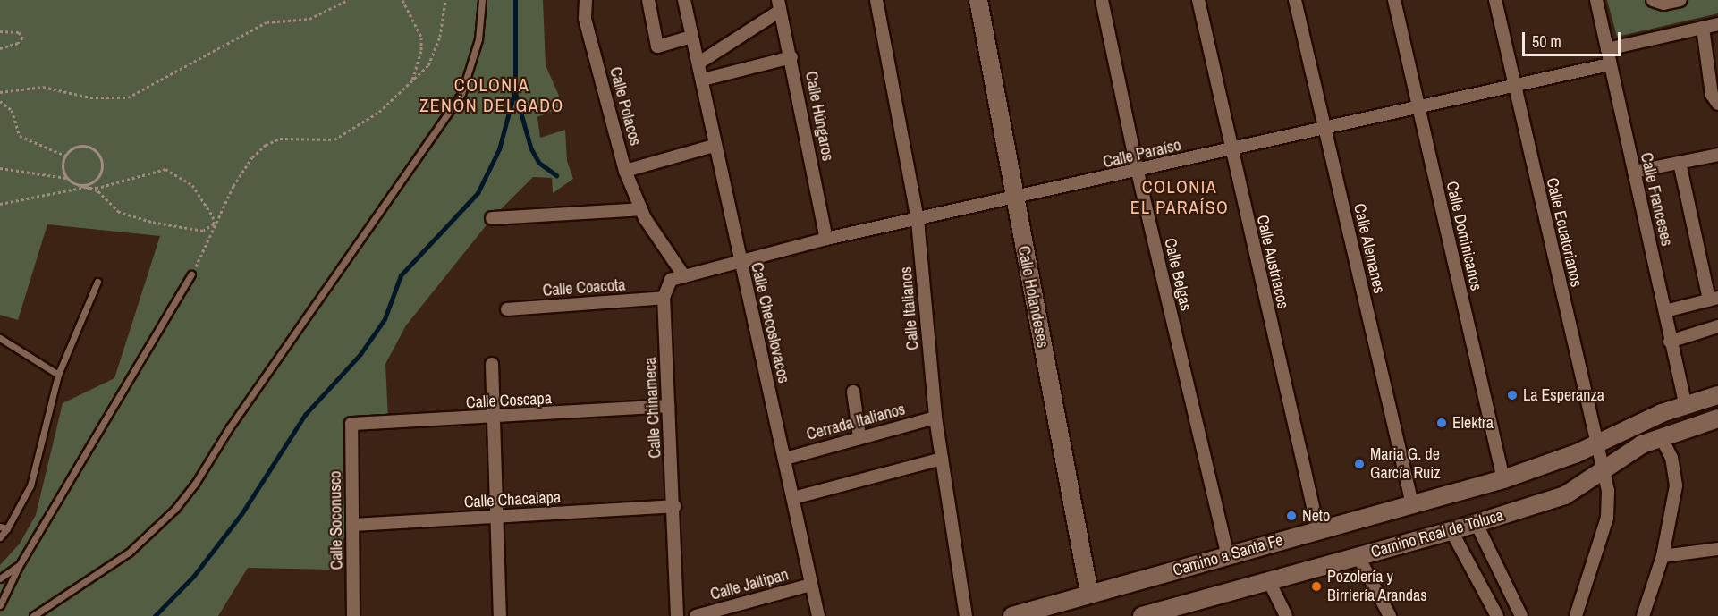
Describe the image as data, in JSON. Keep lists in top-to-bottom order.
{
  "streets": {
    "main road": ["Calle Holandeses", "Camino Real de Toluca", "Camino a Santa Fe"],
    "street": [
      "Calle Polacos",
      "Calle Húngaros",
      "Calle Paraíso",
      "Calle Franceses",
      "Calle Ecuatorianos",
      "Calle Dominicanos",
      "Calle Alemanes",
      "Calle Austriacos",
      "Calle Belgas",
      "Calle Coacota",
      "Calle Italianos",
      "Calle Checoslovacos",
      "Calle Coscapa",
      "Calle Chinameca",
      "Cerrada Italianos",
      "Calle Chacalapa",
      "Calle Soconusco",
      "Calle Jaltipan"
    ]
  },
  "crossings": [
    ["Calle Húngaros", "Calle Paraíso"],
    ["Calle Paraíso", "Calle Franceses"],
    ["Calle Paraíso", "Calle Ecuatorianos"],
    ["Calle Paraíso", "Calle Dominicanos"],
    ["Calle Paraíso", "Calle Alemanes"],
    ["Calle Paraíso", "Calle Austriacos"],
    ["Calle Paraíso", "Calle Belgas"],
    ["Calle Paraíso", "Calle Holandeses"],
    ["Calle Paraíso", "Calle Italianos"],
    ["Calle Paraíso", "Calle Checoslovacos"],
    ["Calle Ecuatorianos", "Camino Real de Toluca"],
    ["Calle Ecuatorianos", "Camino a Santa Fe"],
    ["Calle Dominicanos", "Camino a Santa Fe"],
    ["Calle Alemanes", "Camino a Santa Fe"],
    ["Calle Austriacos", "Camino a Santa Fe"],
    ["Calle Belgas", "Camino a Santa Fe"],
    ["Calle Coacota", "Calle Chinameca"],
    ["Calle Holandeses", "Camino a Santa Fe"],
    ["Calle Italianos", "Cerrada Italianos"],
    ["Calle Checoslovacos", "Cerrada Italianos"],
    ["Calle Checoslovacos", "Calle Jaltipan"],
    ["Calle Coscapa", "Calle Chinameca"],
    ["Calle Coscapa", "Calle Soconusco"],
    ["Calle Chinameca", "Calle Chacalapa"],
    ["Calle Chacalapa", "Calle Soconusco"]
  ],
  "districts": ["COLONIA ZENÓN DELGADO", "COLONIA EL PARAÍSO"],
  "places": [
    "La Esperanza",
    "Elektra",
    "Maria G. de García Ruiz",
    "Neto",
    "Pozolería y Birriería Arandas"
  ],
  "scale_bar": "50 m"
}
